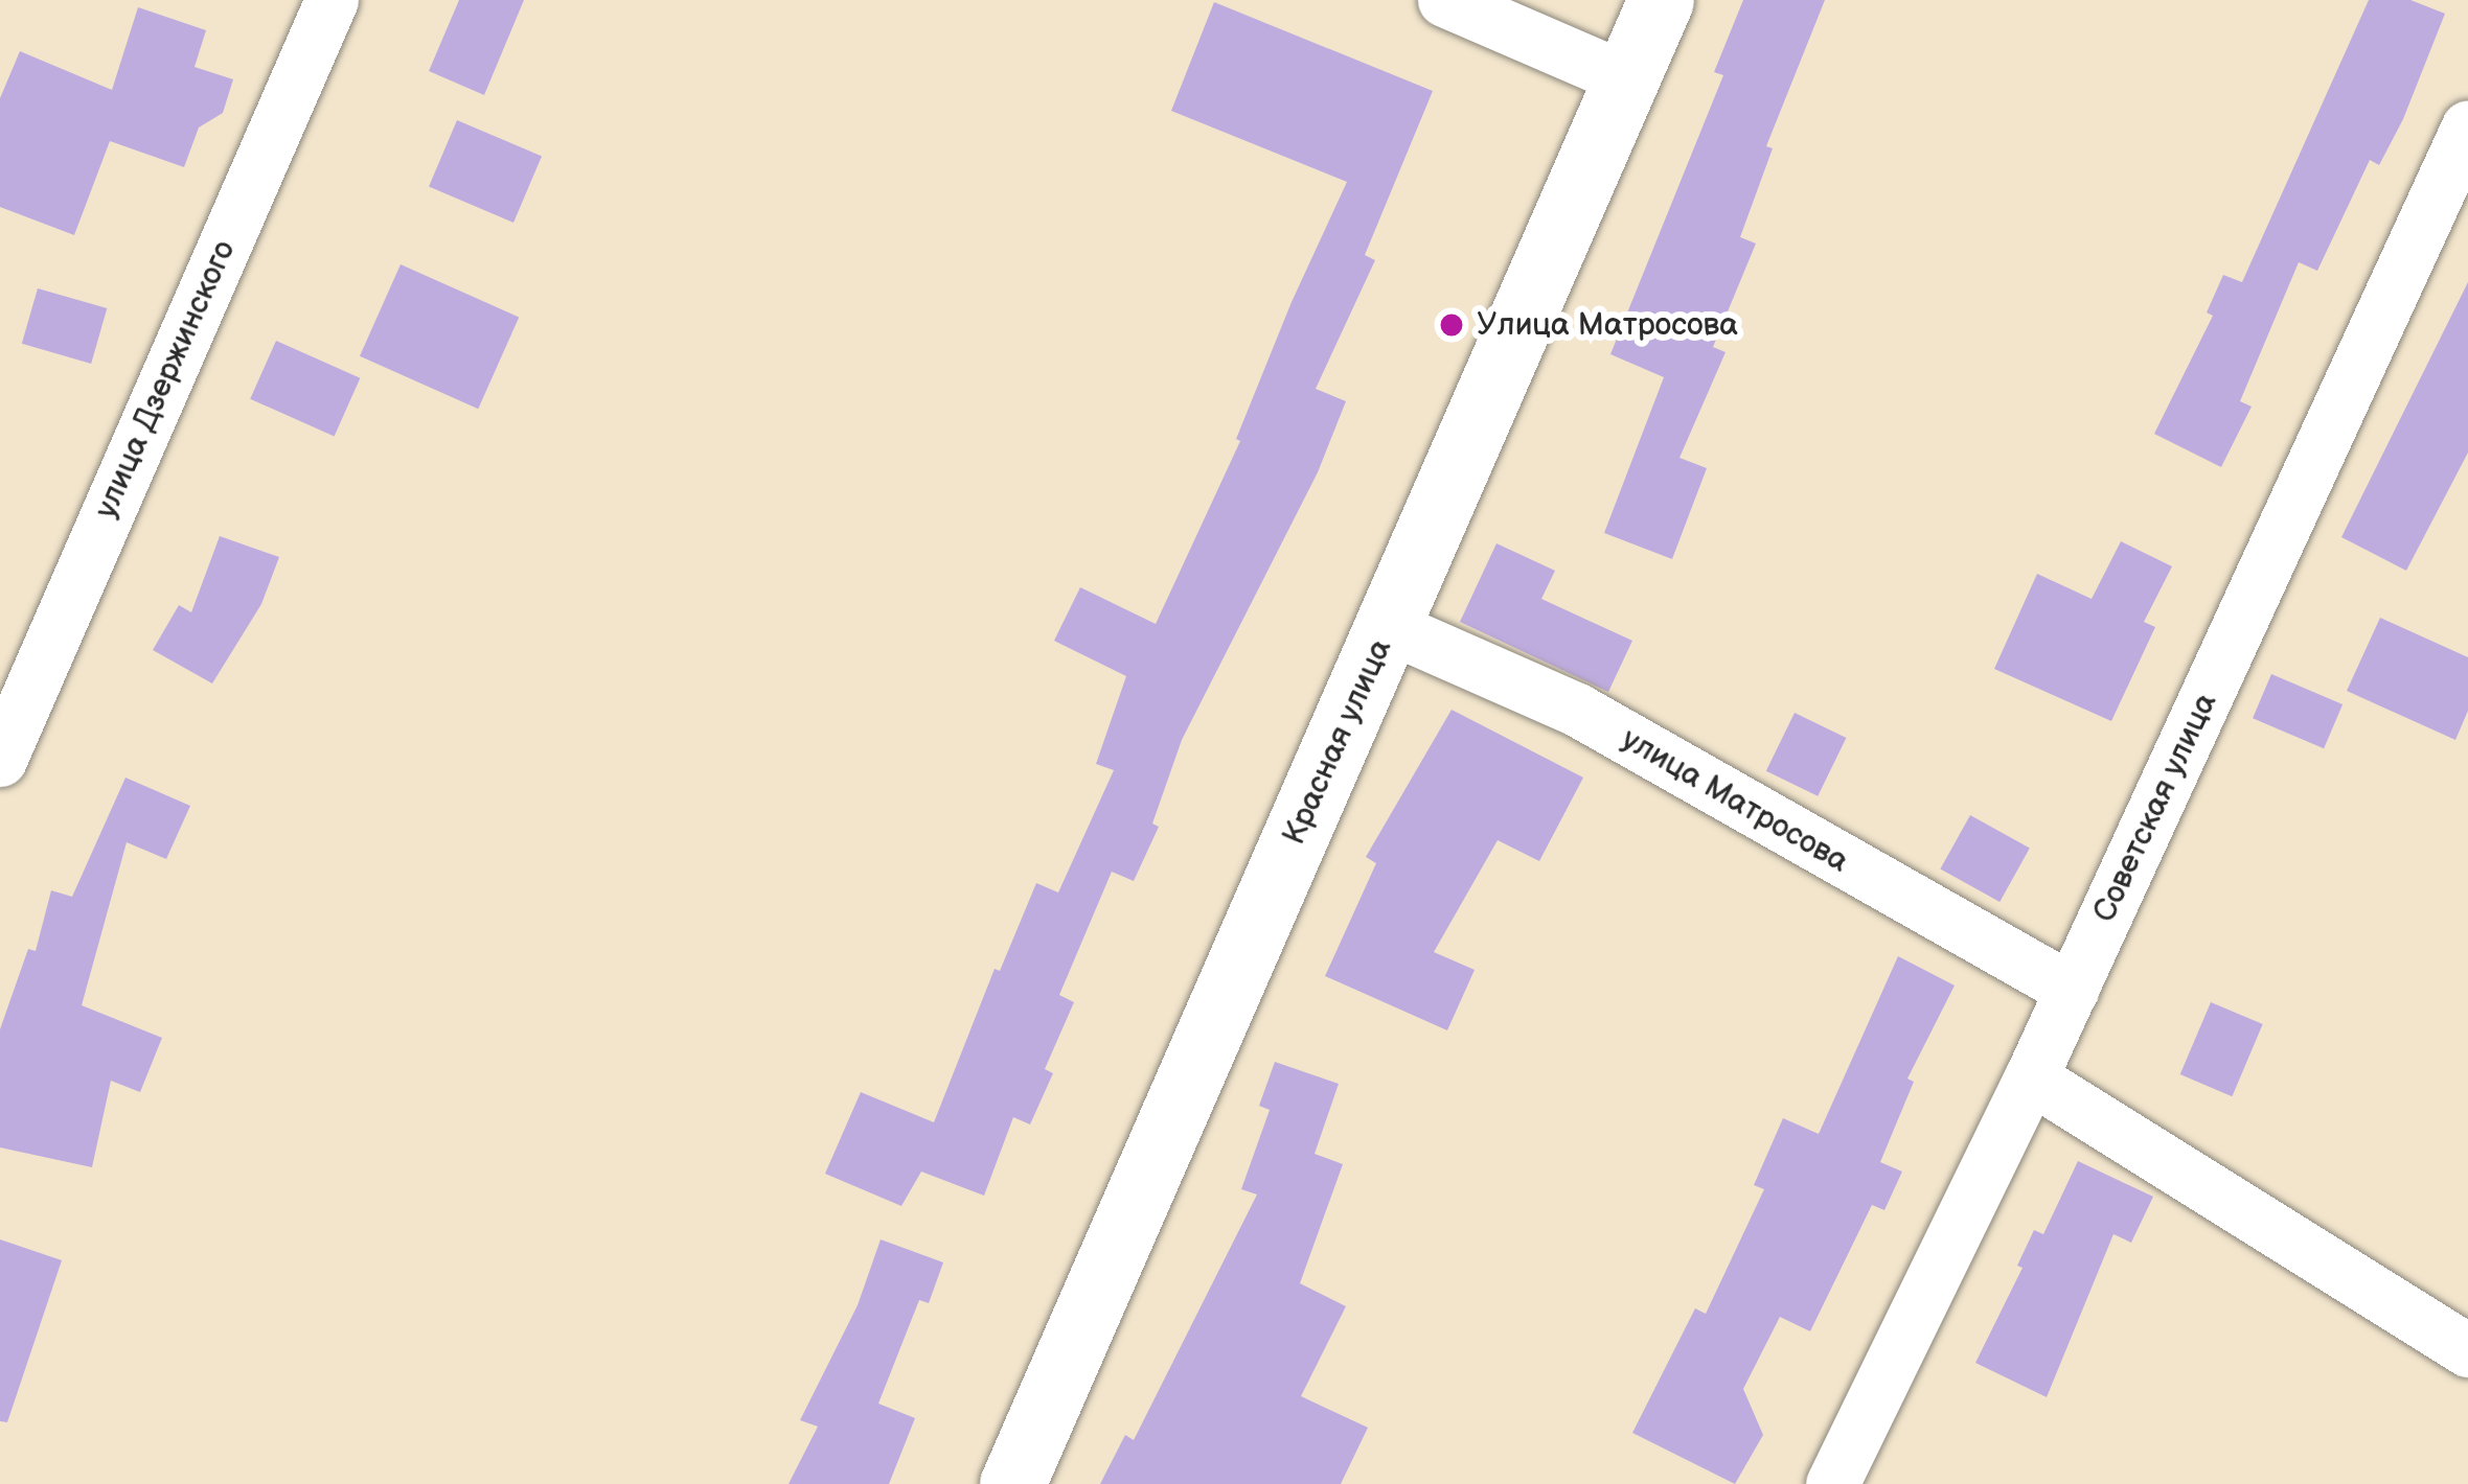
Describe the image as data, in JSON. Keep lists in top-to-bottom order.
{
  "streets": {
    "street": [
      "улица Дзержинского",
      "Красная улица",
      "улица Матросова",
      "Советская улица"
    ]
  },
  "crossings": [
    ["Красная улица", "улица Матросова"],
    ["улица Матросова", "Советская улица"]
  ],
  "places": ["Улица Матросова"]
}
